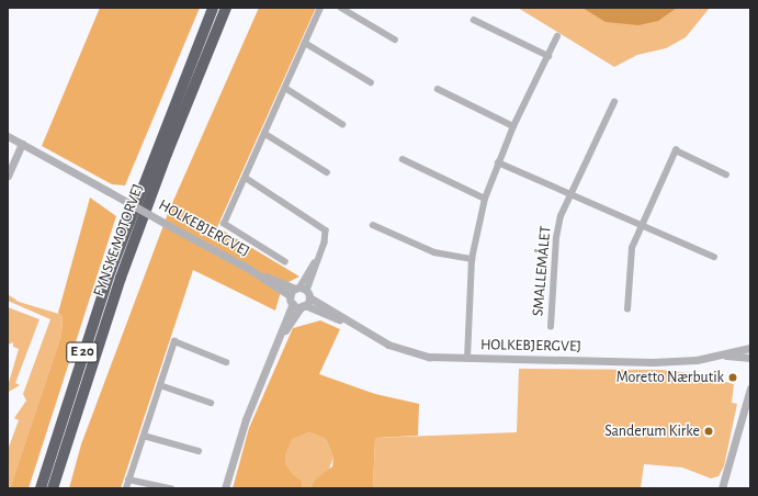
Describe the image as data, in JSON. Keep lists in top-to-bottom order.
{
  "streets": {
    "highway": ["FYNSKE MOTORVEJ", "E 20"],
    "street": ["HOLKEBJERGVEJ", "SMALLEMÅLET"]
  },
  "places": ["Moretto Nærbutik", "Sanderum Kirke"]
}
